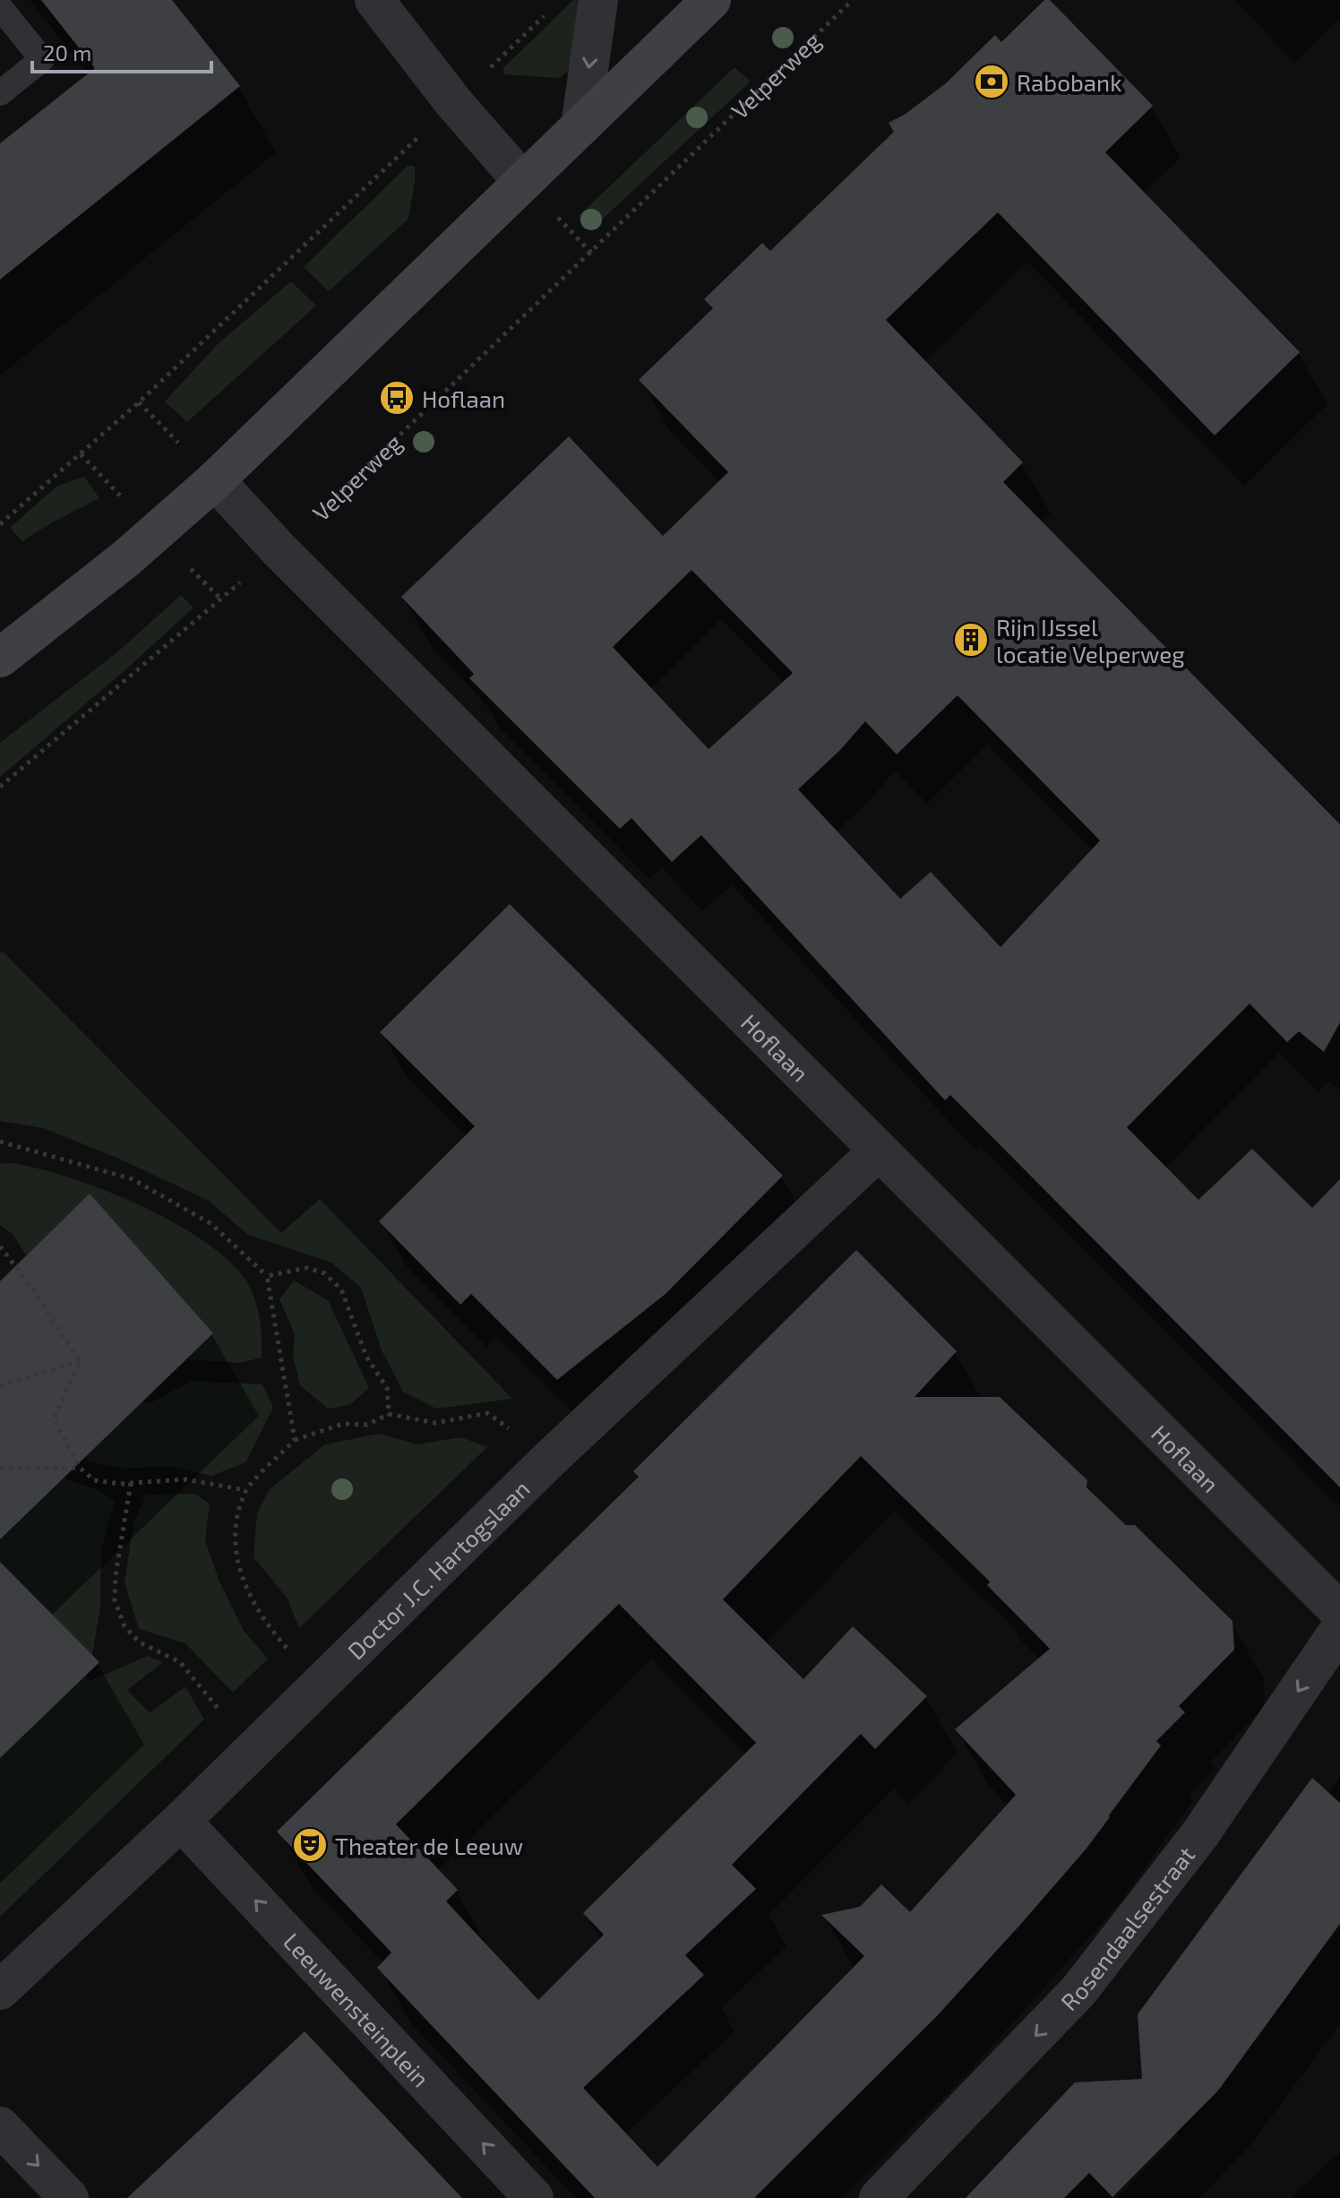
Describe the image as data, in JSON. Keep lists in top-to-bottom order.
{
  "streets": {
    "street": [
      "Hoflaan",
      "Doctor J.C. Hartogslaan",
      "Rosendaalsestraat",
      "Leeuwensteinplein"
    ],
    "path": ["Velperweg"]
  },
  "crossings": [
    ["Velperweg", "Hoflaan"],
    ["Hoflaan", "Doctor J.C. Hartogslaan"],
    ["Doctor J.C. Hartogslaan", "Leeuwensteinplein"]
  ],
  "one_way": ["Rosendaalsestraat", "Leeuwensteinplein"],
  "places": {
    "bank": ["Rabobank"],
    "bus stop": ["Hoflaan"],
    "building": ["Rijn IJssel locatie Velperweg"],
    "theatre": ["Theater de Leeuw"]
  },
  "scale_bar": "20 m"
}
